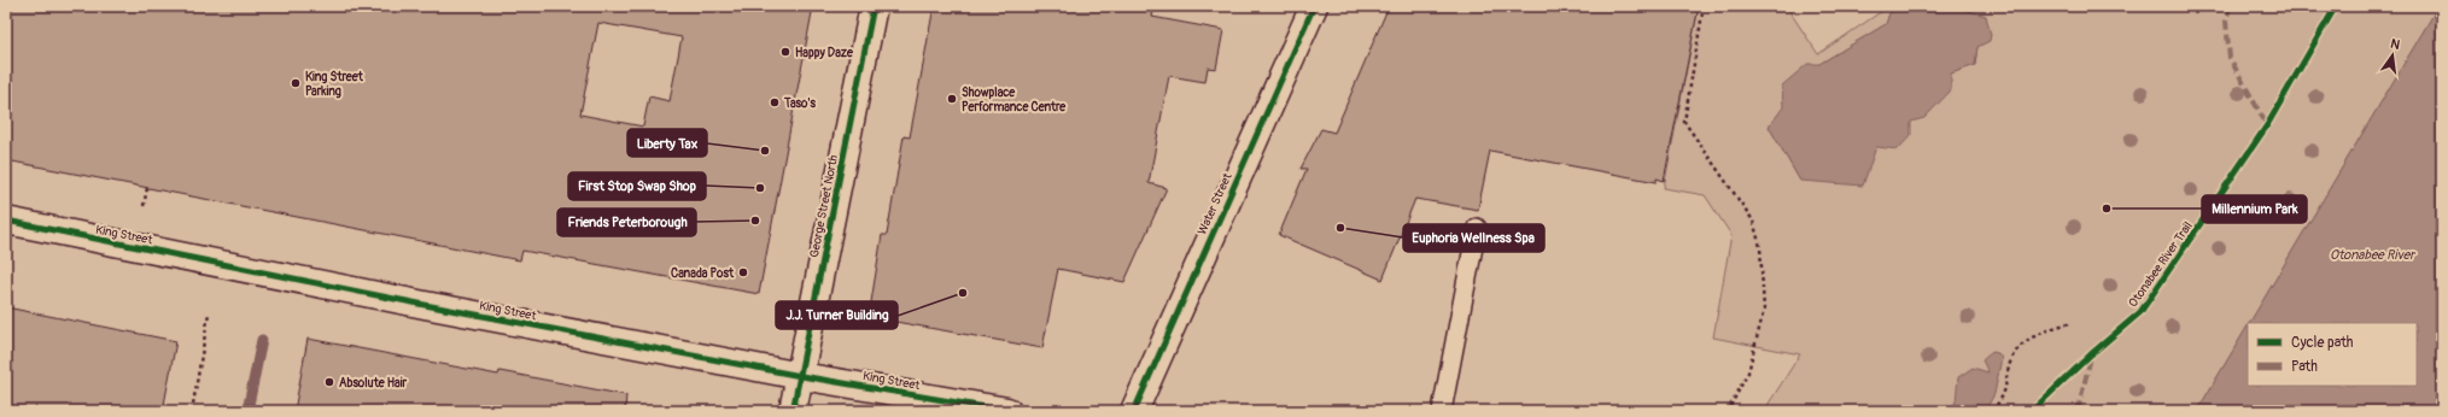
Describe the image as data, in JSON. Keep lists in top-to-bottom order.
{
  "streets": {
    "street": ["Water Street", "George Street North", "King Street"],
    "cycle path": ["Otonabee River Trail"]
  },
  "crossings": [
    ["George Street North", "King Street"]
  ],
  "water": ["Otonabee River"],
  "places": [
    "Happy Daze",
    "King Street Parking",
    "Showplace Performance Centre",
    "Taso's",
    "Liberty Tax",
    "First Stop Swap Shop",
    "Millennium Park",
    "Friends Peterborough",
    "Euphoria Wellness Spa",
    "Canada Post",
    "J.J. Turner Building",
    "Absolute Hair"
  ],
  "legend": ["Cycle path", "Path"],
  "north": "top"
}
